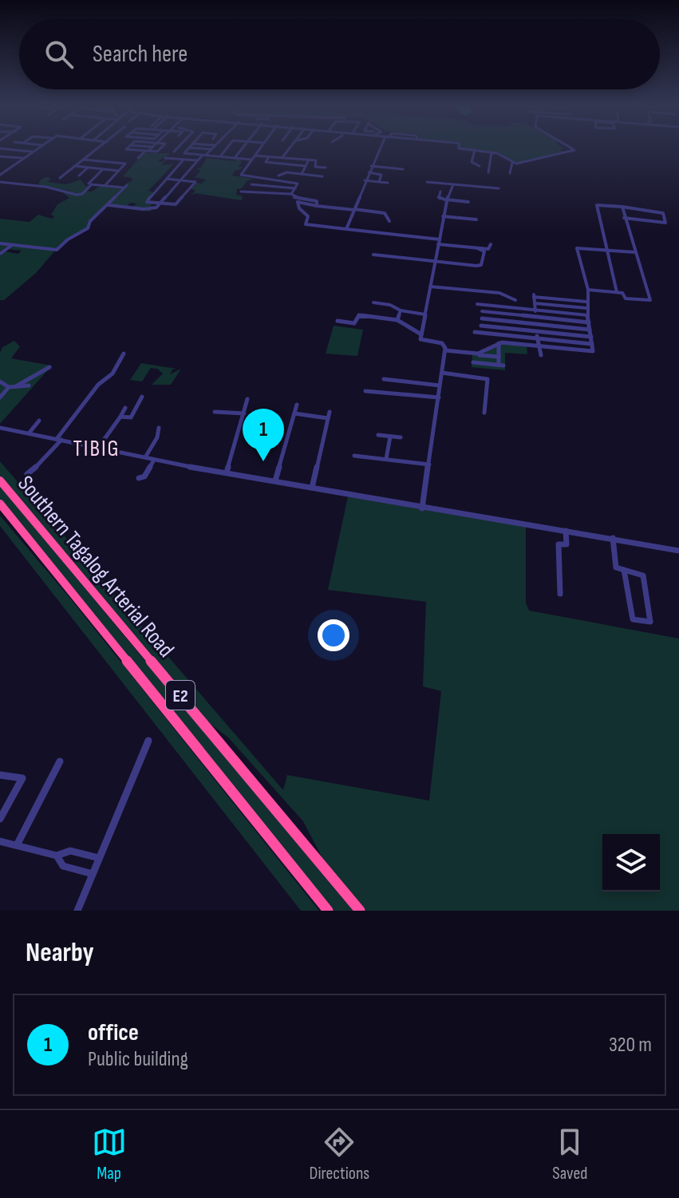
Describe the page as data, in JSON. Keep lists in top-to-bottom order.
{
  "streets": {
    "highway": ["Southern Tagalog Arterial Road", "E2"]
  },
  "districts": ["TIBIG"],
  "page": {
    "search": "Search here",
    "pins": "1",
    "heading": "Nearby",
    "list": [
      {
        "mark": "1",
        "name": "office",
        "note": "Public building",
        "value": "320 m"
      }
    ],
    "nav": ["Map", "Directions", "Saved"]
  }
}
